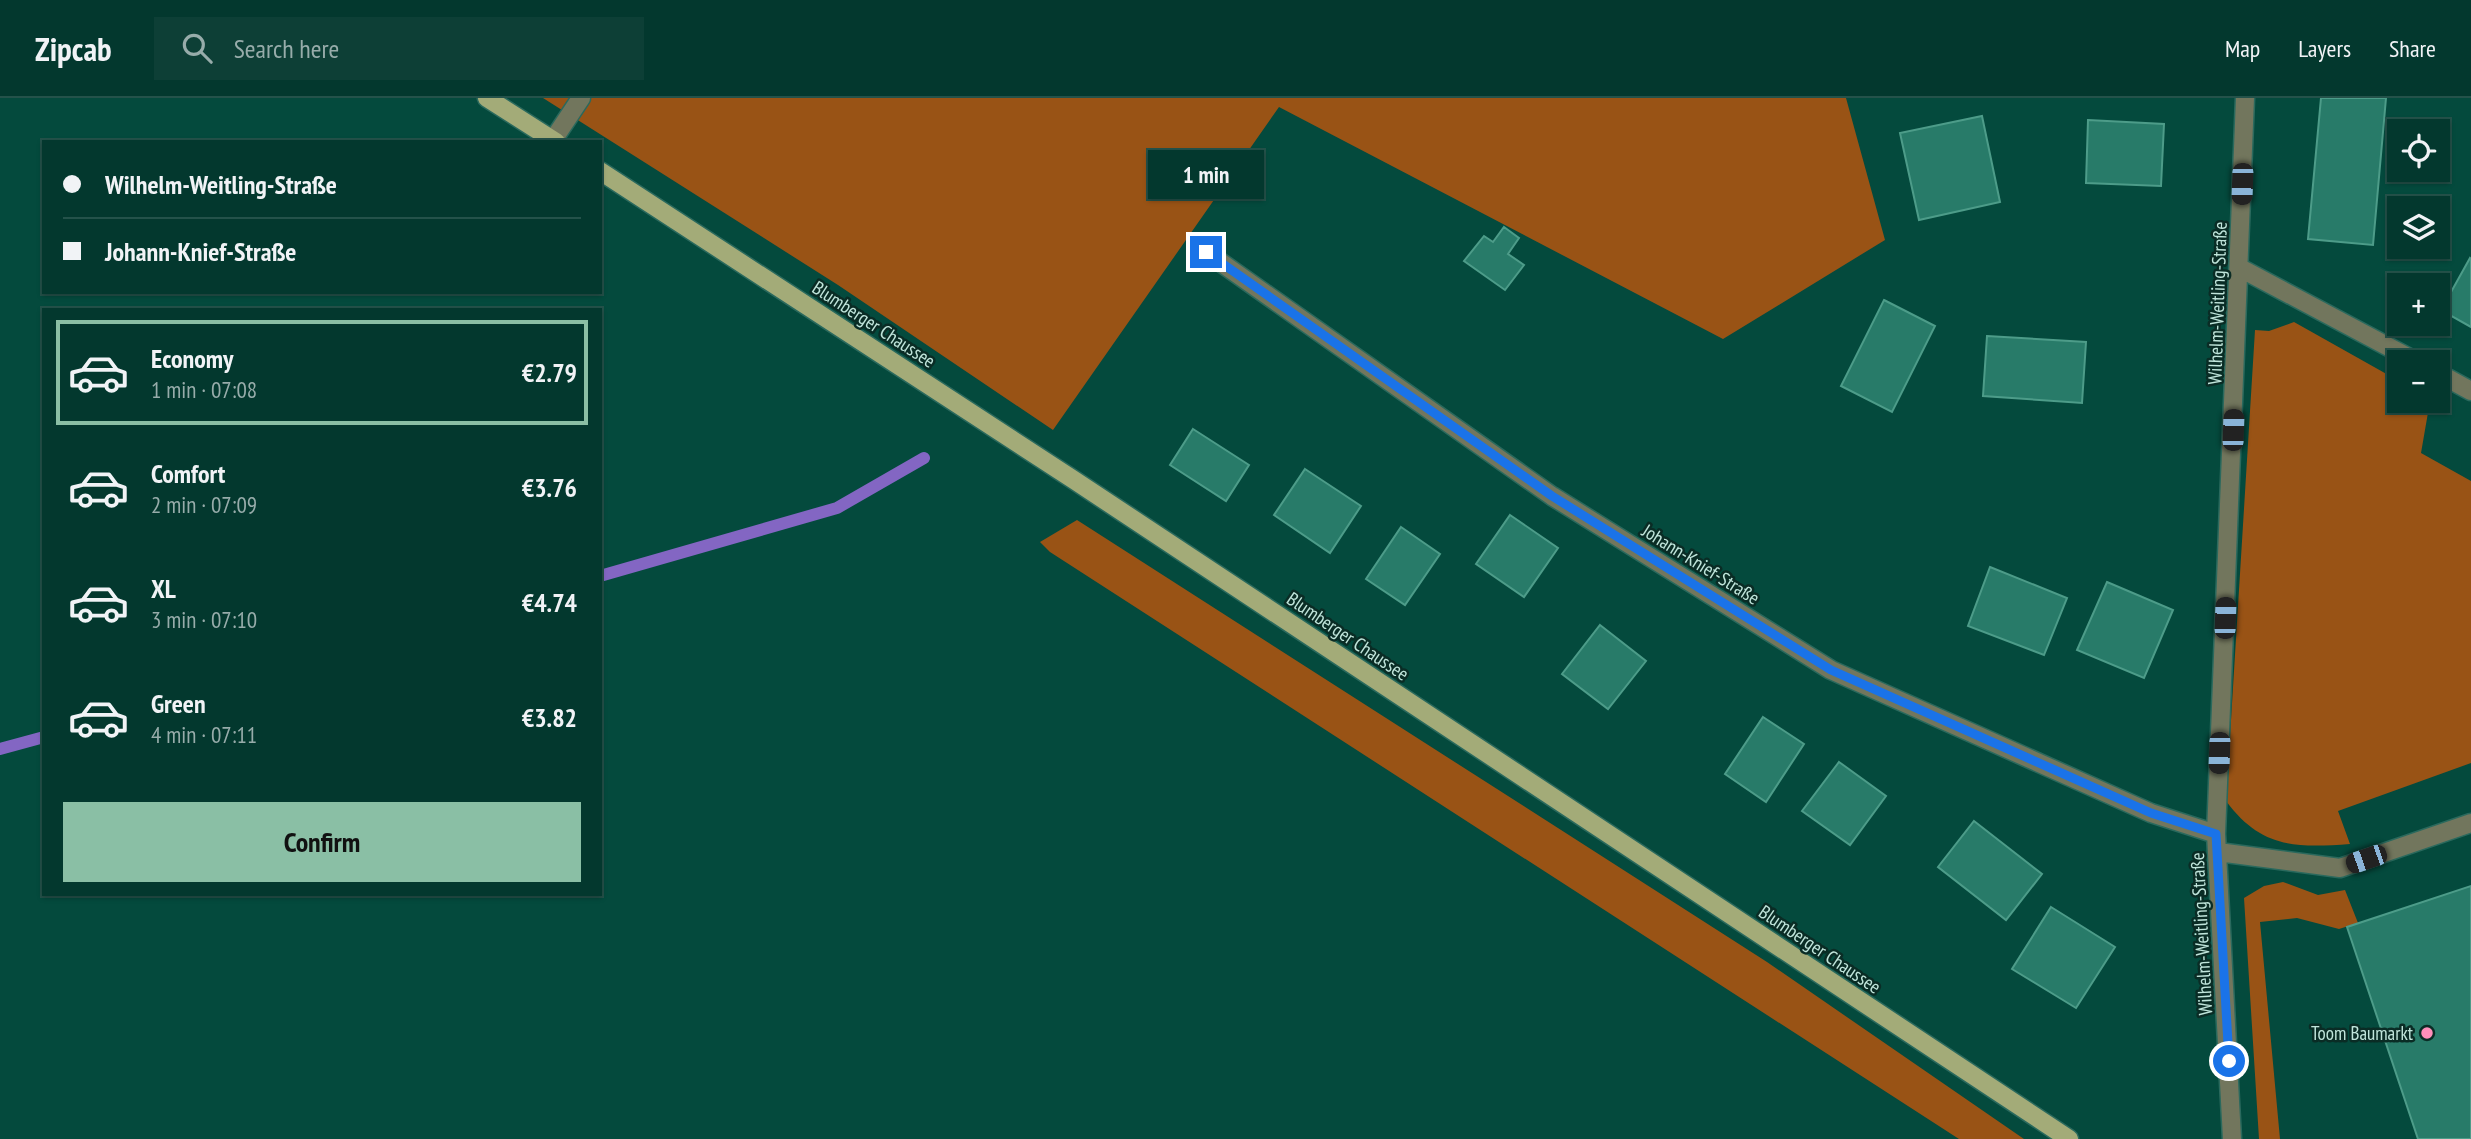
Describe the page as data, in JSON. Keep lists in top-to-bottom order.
{
  "streets": {
    "main road": ["Blumberger Chaussee"],
    "street": ["Wilhelm-Weitling-Straße", "Johann-Knief-Straße"]
  },
  "crossings": [
    ["Wilhelm-Weitling-Straße", "Johann-Knief-Straße"]
  ],
  "places": ["Toom Baumarkt"],
  "page": {
    "header": "Zipcab",
    "search": "Search here",
    "nav": ["Map", "Layers", "Share"],
    "map_buttons": ["+", "−"],
    "banner": ["Wilhelm-Weitling-Straße", "Johann-Knief-Straße"],
    "bubble": "1 min",
    "list": [
      {
        "name": "Economy",
        "note": "1 min · 07:08",
        "value": "€2.79"
      },
      {
        "name": "Comfort",
        "note": "2 min · 07:09",
        "value": "€3.76"
      },
      {
        "name": "XL",
        "note": "3 min · 07:10",
        "value": "€4.74"
      },
      {
        "name": "Green",
        "note": "4 min · 07:11",
        "value": "€3.82"
      }
    ],
    "buttons": "Confirm"
  }
}
